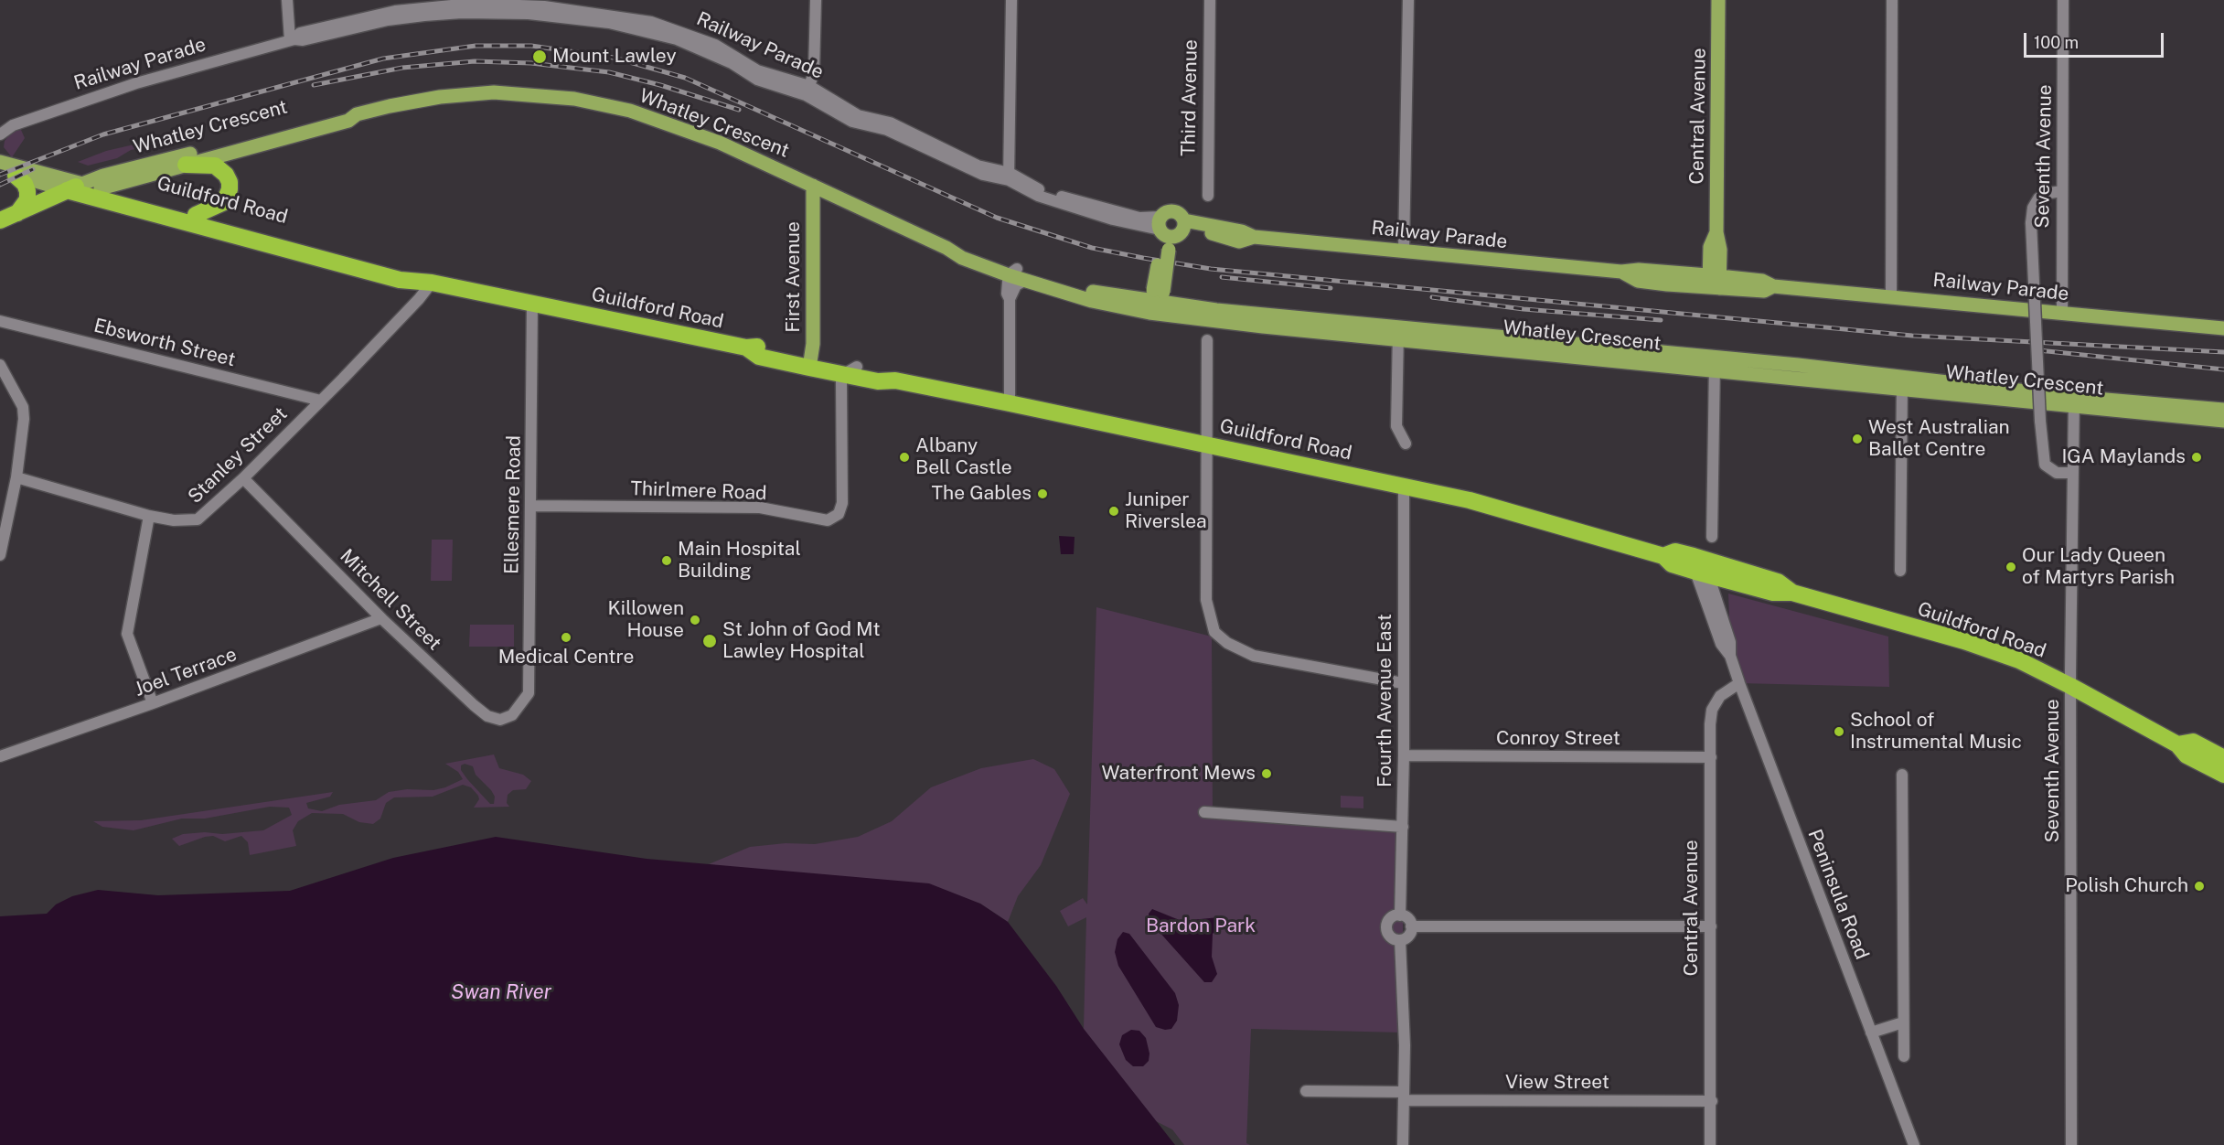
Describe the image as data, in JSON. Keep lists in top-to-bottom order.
{
  "streets": {
    "highway": ["Guildford Road"],
    "main road": [
      "Railway Parade",
      "Central Avenue",
      "Whatley Crescent",
      "First Avenue"
    ],
    "street": [
      "Third Avenue",
      "Seventh Avenue",
      "Ebsworth Street",
      "Stanley Street",
      "Thirlmere Road",
      "Ellesmere Road",
      "Mitchell Street",
      "Joel Terrace",
      "Fourth Avenue East",
      "Conroy Street",
      "Peninsula Road",
      "View Street"
    ]
  },
  "crossings": [
    ["Railway Parade", "Central Avenue"],
    ["Railway Parade", "Seventh Avenue"],
    ["Central Avenue", "Conroy Street"],
    ["Central Avenue", "Peninsula Road"],
    ["Central Avenue", "View Street"],
    ["Whatley Crescent", "Seventh Avenue"],
    ["Whatley Crescent", "Guildford Road"],
    ["Whatley Crescent", "First Avenue"],
    ["Seventh Avenue", "Guildford Road"],
    ["Guildford Road", "First Avenue"],
    ["Guildford Road", "Stanley Street"],
    ["Guildford Road", "Thirlmere Road"],
    ["Guildford Road", "Ellesmere Road"],
    ["Guildford Road", "Fourth Avenue East"],
    ["Guildford Road", "Peninsula Road"],
    ["Ebsworth Street", "Stanley Street"],
    ["Stanley Street", "Mitchell Street"],
    ["Thirlmere Road", "Ellesmere Road"],
    ["Ellesmere Road", "Mitchell Street"],
    ["Mitchell Street", "Joel Terrace"],
    ["Fourth Avenue East", "Conroy Street"]
  ],
  "water": ["Swan River"],
  "parks": ["Bardon Park"],
  "places": [
    "Mount Lawley",
    "West Australian Ballet Centre",
    "Albany Bell Castle",
    "IGA Maylands",
    "The Gables",
    "Juniper Riverslea",
    "Main Hospital Building",
    "Our Lady Queen of Martyrs Parish",
    "Killowen House",
    "Medical Centre",
    "St John of God Mt Lawley Hospital",
    "School of Instrumental Music",
    "Waterfront Mews",
    "Polish Church"
  ],
  "scale_bar": "100 m"
}
